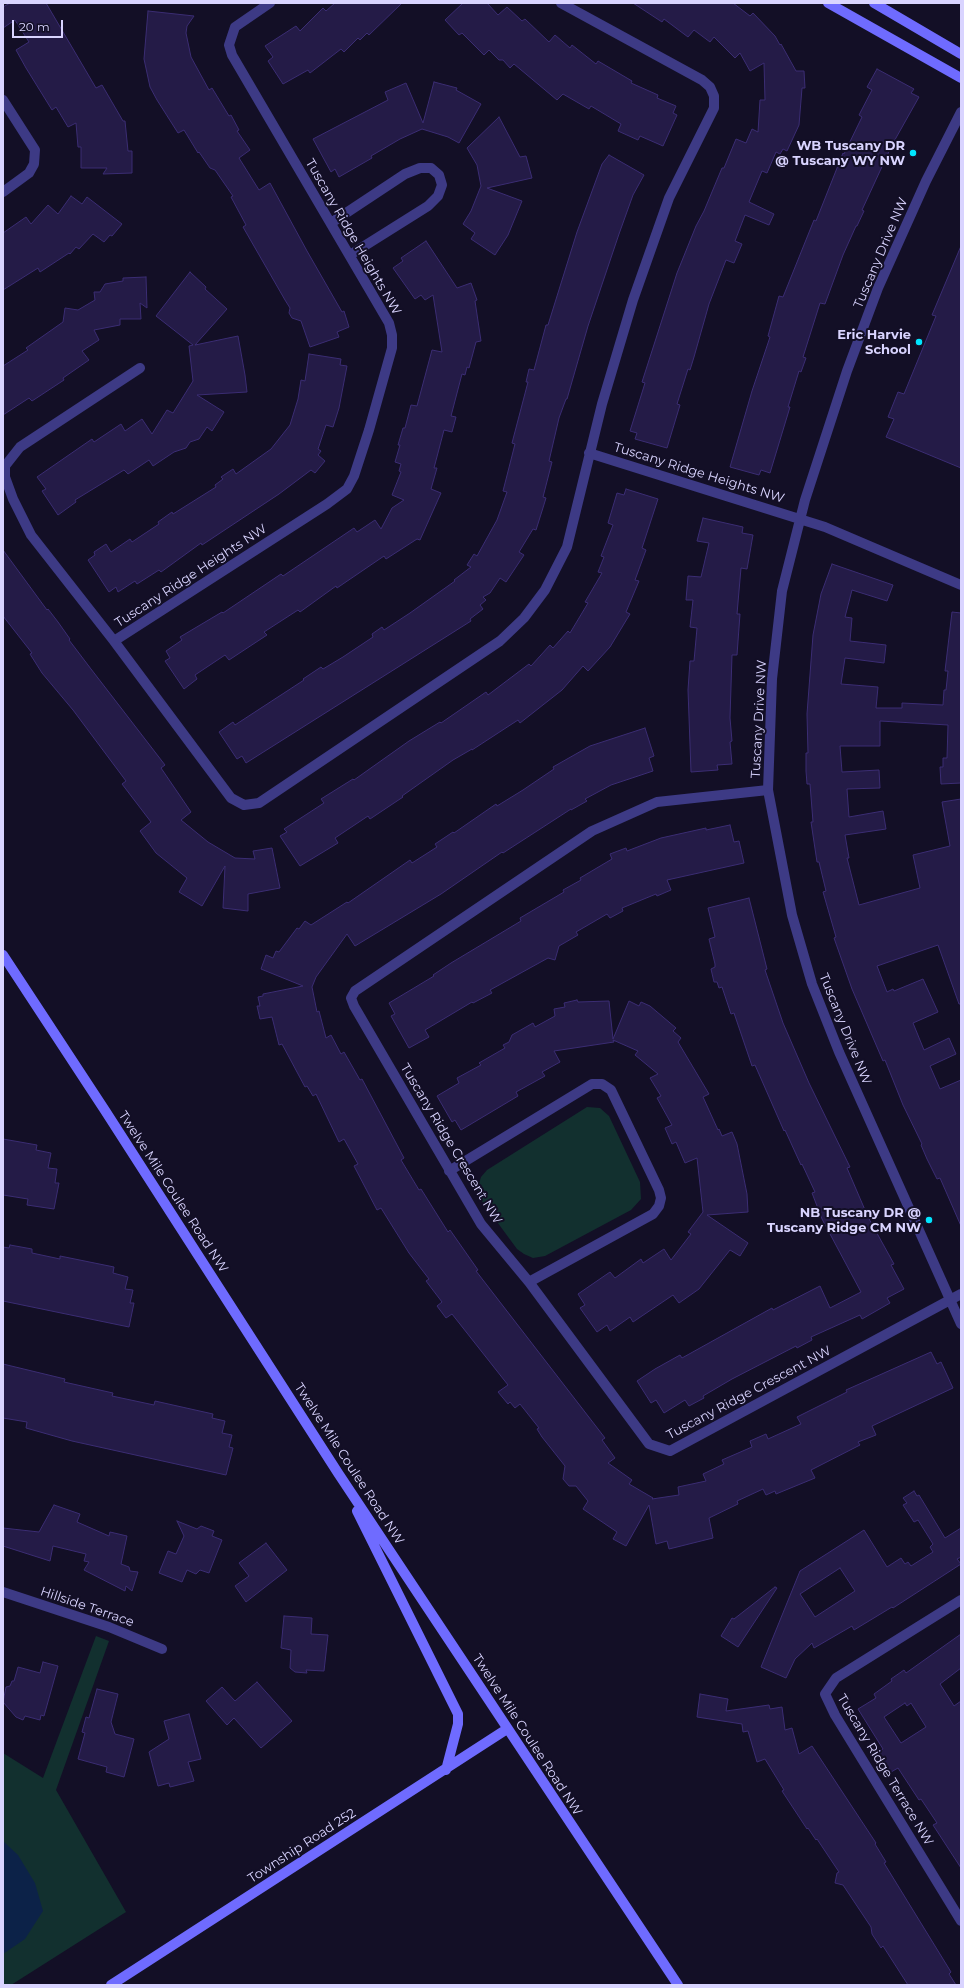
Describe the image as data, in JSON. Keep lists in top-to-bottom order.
{
  "streets": {
    "street": [
      "Tuscany Ridge Heights NW",
      "Tuscany Drive NW",
      "Tuscany Ridge Crescent NW",
      "Twelve Mile Coulee Road NW",
      "Hillside Terrace",
      "Tuscany Ridge Terrace NW",
      "Township Road 252"
    ]
  },
  "crossings": [
    ["Tuscany Ridge Heights NW", "Tuscany Drive NW"],
    ["Tuscany Drive NW", "Tuscany Ridge Crescent NW"],
    ["Twelve Mile Coulee Road NW", "Township Road 252"]
  ],
  "places": ["WB Tuscany DR @ Tuscany WY NW", "Eric Harvie School", "NB Tuscany DR @ Tuscany Ridge CM NW"],
  "scale_bar": "20 m"
}
